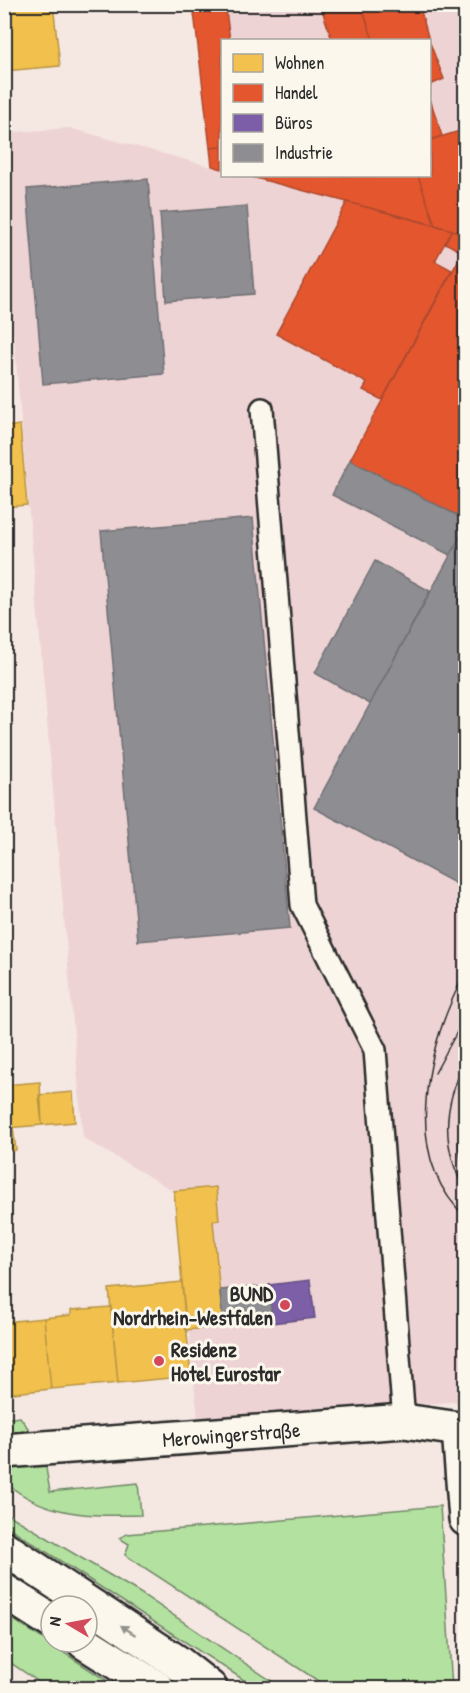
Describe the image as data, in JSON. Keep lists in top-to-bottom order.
{
  "streets": {
    "street": ["Merowingerstraße"]
  },
  "places": ["BUND Nordrhein-Westfalen", "Residenz Hotel Eurostar"],
  "legend": [
    "Wohnen",
    "Handel",
    "Büros",
    "Industrie"
  ],
  "north": "left"
}
